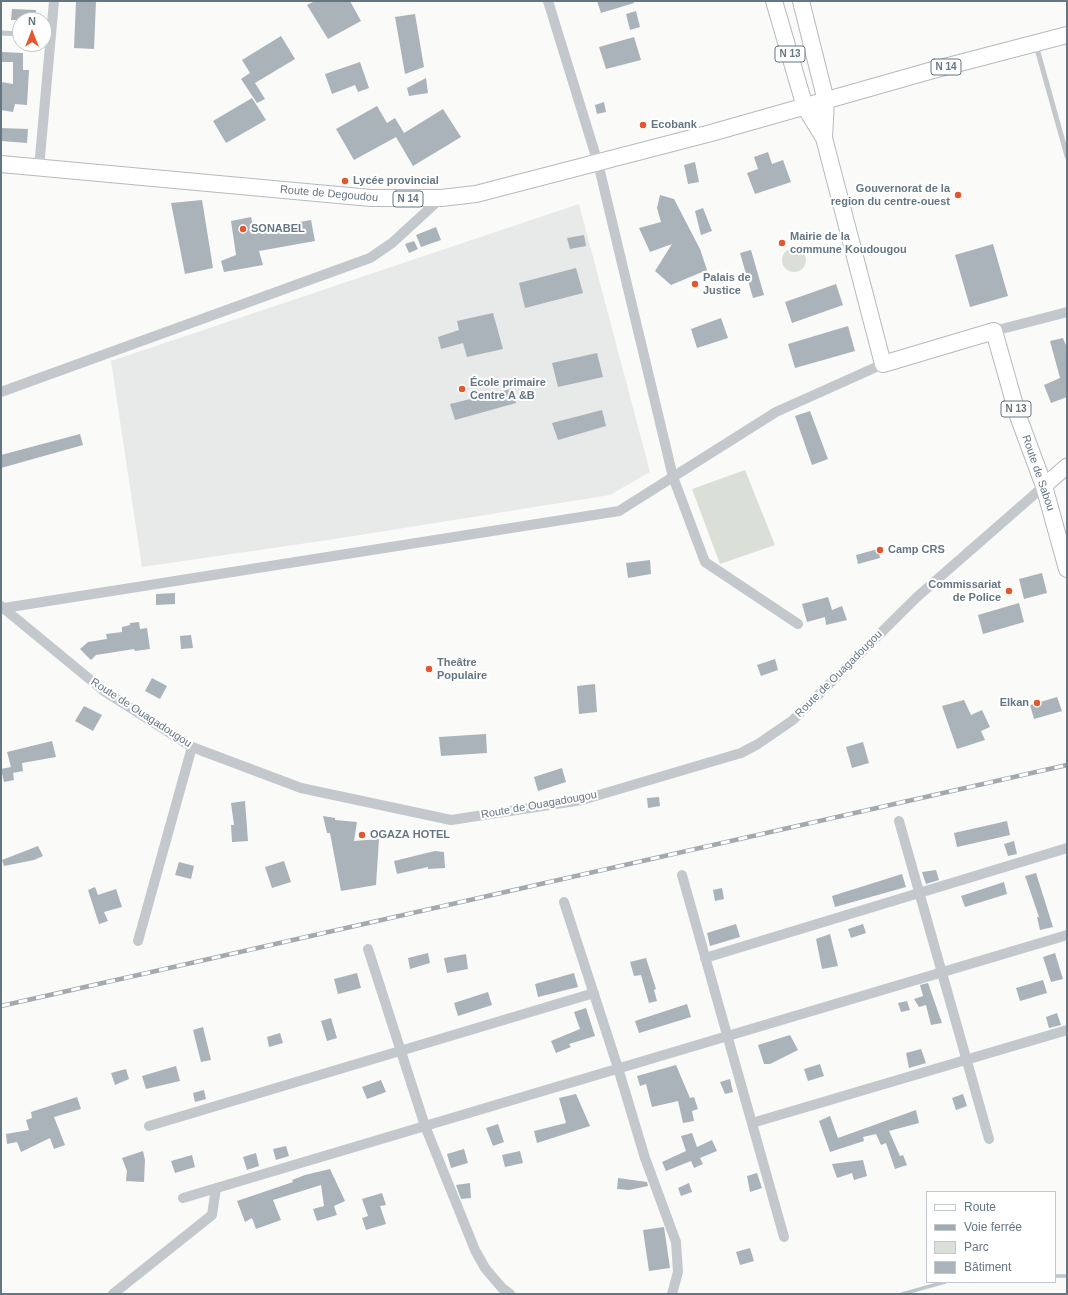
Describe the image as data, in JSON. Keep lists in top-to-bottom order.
{
  "streets": {
    "main road": [
      "N 13",
      "N 14",
      "Route de Degoudou",
      "Route de Sabou",
      "Route de Ouagadougou"
    ]
  },
  "crossings": [
    ["N 13", "N 14"],
    ["N 13", "Route de Degoudou"],
    ["N 14", "Route de Degoudou"],
    ["Route de Sabou", "Route de Ouagadougou"]
  ],
  "places": [
    "Ecobank",
    "Lycée provincial",
    "Gouvernorat de la region du centre-ouest",
    "SONABEL",
    "Mairie de la commune Koudougou",
    "Palais de Justice",
    "École primaire Centre A &B",
    "Camp CRS",
    "Commissariat de Police",
    "Theâtre Populaire",
    "Elkan",
    "OGAZA HOTEL"
  ],
  "legend": [
    "Route",
    "Voie ferrée",
    "Parc",
    "Bâtiment"
  ],
  "north": "top"
}
